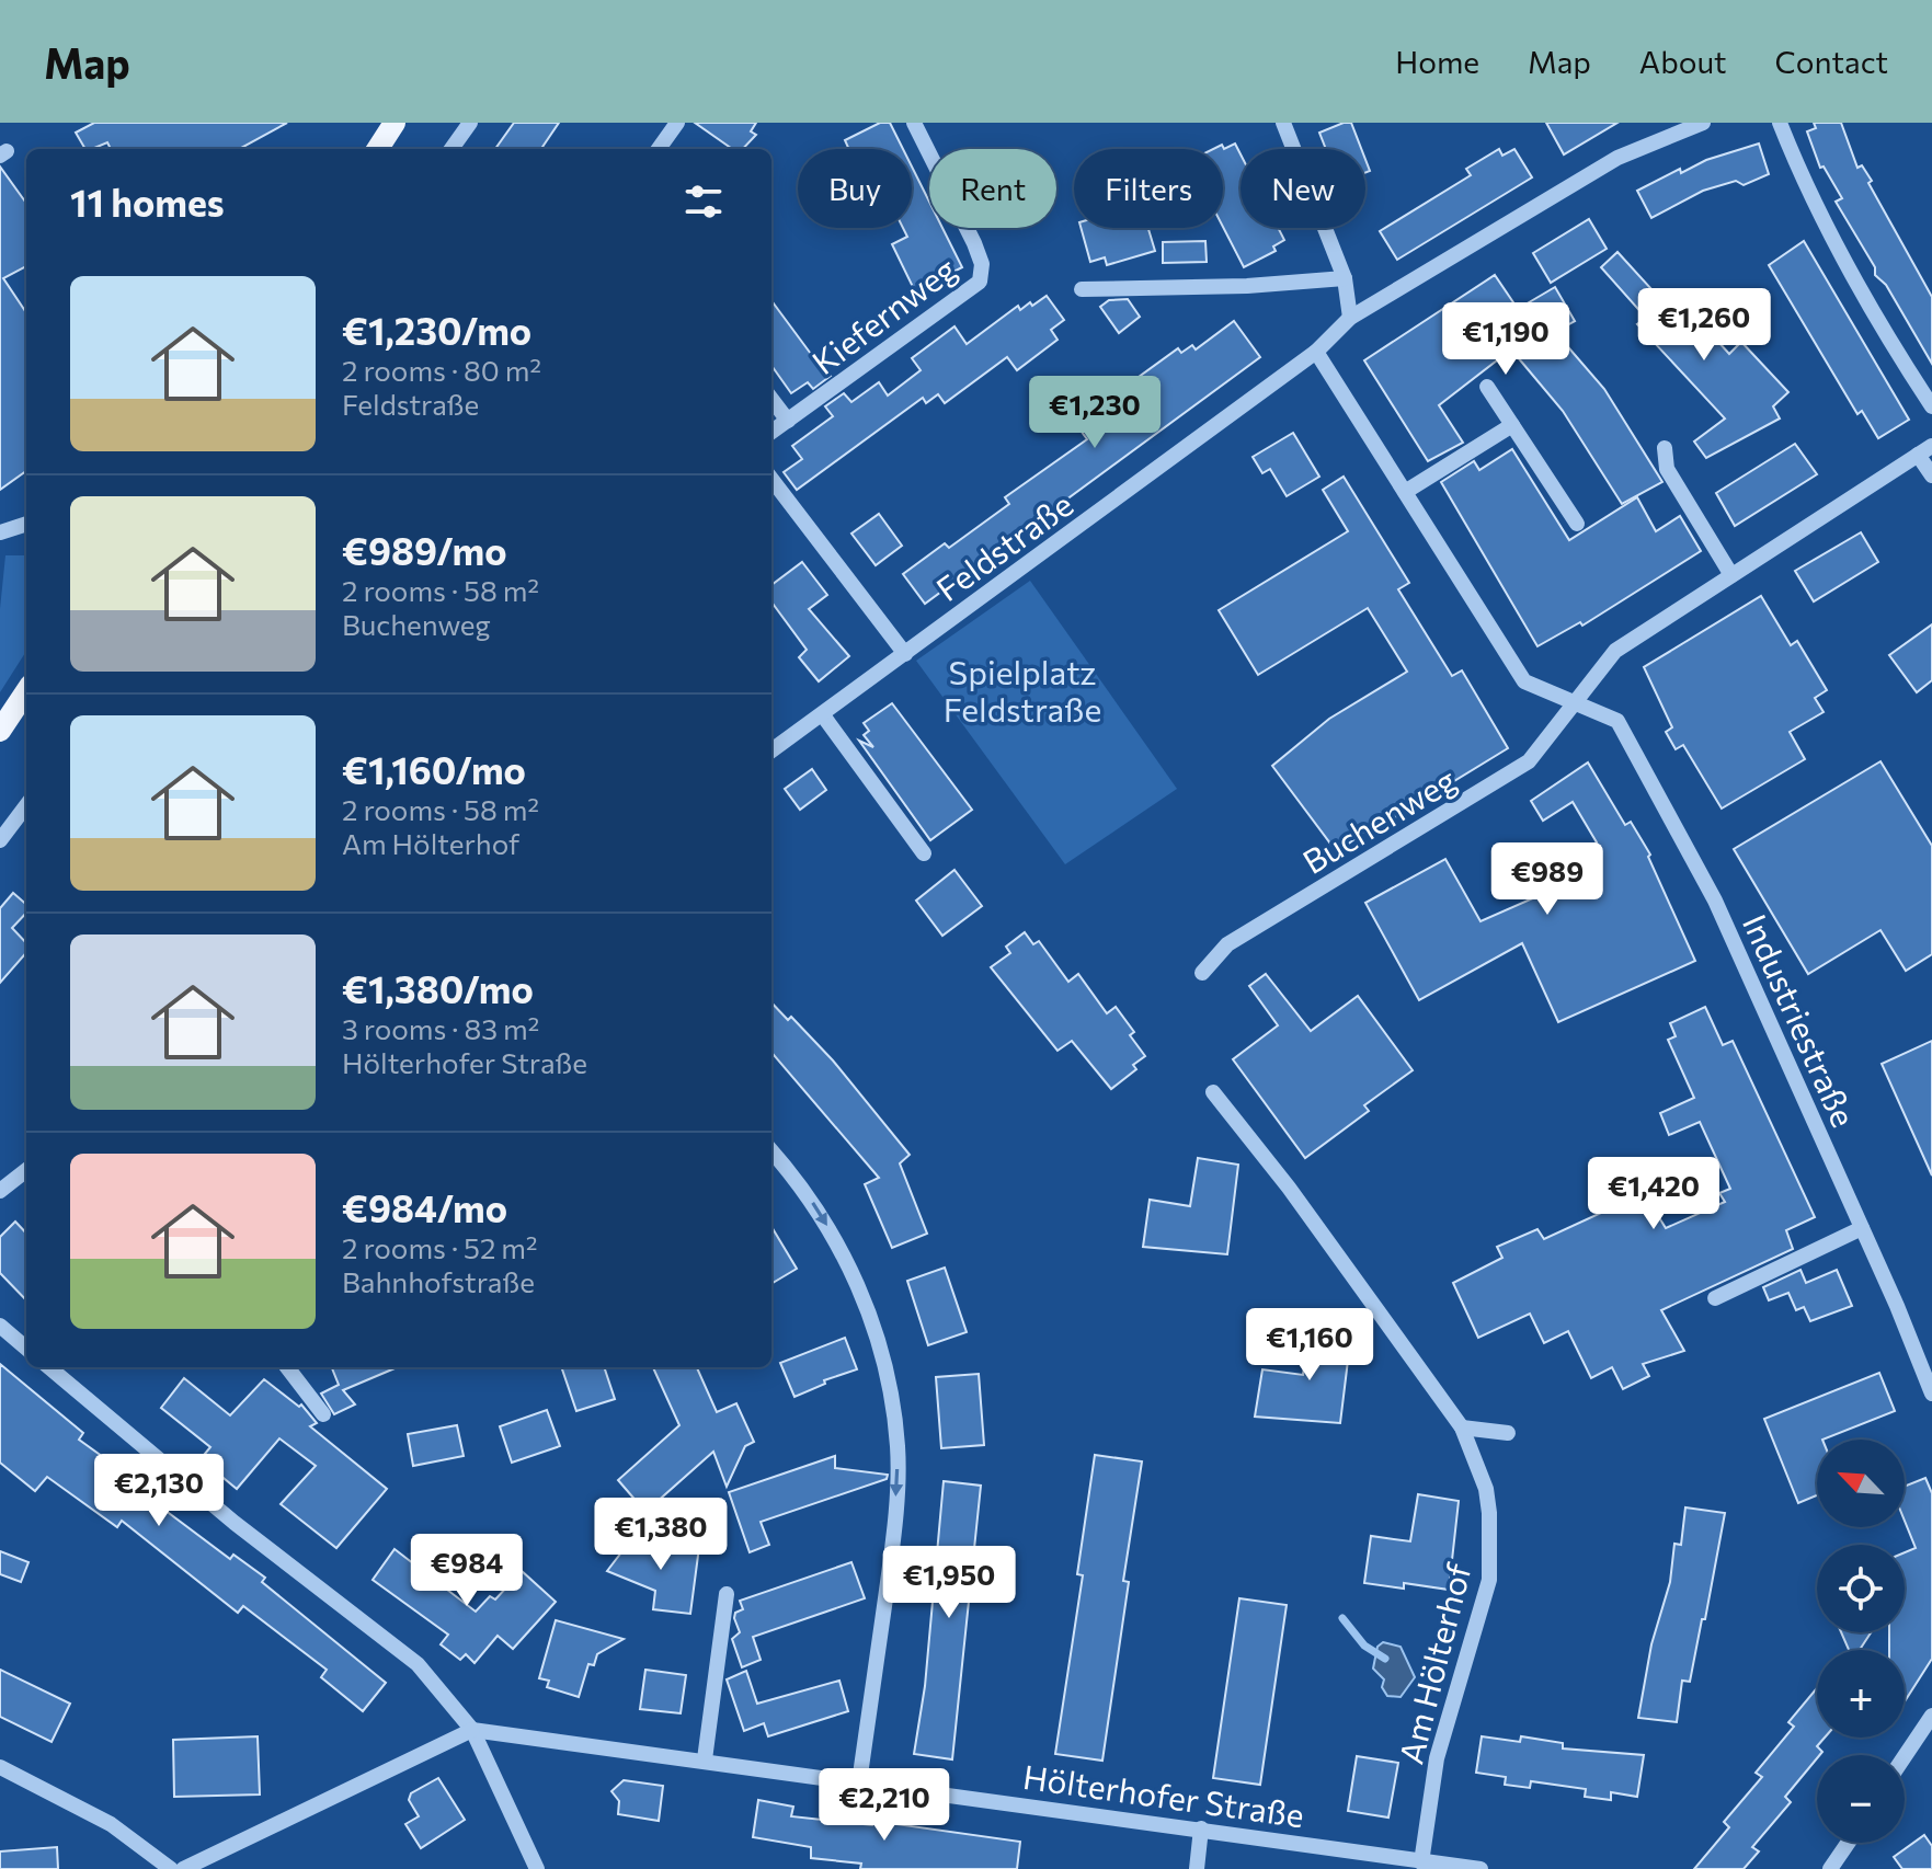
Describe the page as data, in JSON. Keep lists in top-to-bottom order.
{
  "streets": {
    "street": [
      "Kiefernweg",
      "Feldstraße",
      "Buchenweg",
      "Industriestraße",
      "Am Hölterhof",
      "Hölterhofer Straße"
    ]
  },
  "crossings": [
    ["Feldstraße", "Industriestraße"],
    ["Buchenweg", "Industriestraße"],
    ["Am Hölterhof", "Hölterhofer Straße"]
  ],
  "parks": ["Spielplatz Feldstraße"],
  "north": "top left",
  "page": {
    "header": "Map",
    "nav": [
      "Home",
      "Map",
      "About",
      "Contact"
    ],
    "chip": [
      "Buy",
      "Rent",
      "Filters",
      "New"
    ],
    "heading": "11 homes",
    "list": [
      {
        "name": "€1,230/mo",
        "note": "2 rooms · 80 m² · Feldstraße"
      },
      {
        "name": "€989/mo",
        "note": "2 rooms · 58 m² · Buchenweg"
      },
      {
        "name": "€1,160/mo",
        "note": "2 rooms · 58 m² · Am Hölterhof"
      },
      {
        "name": "€1,380/mo",
        "note": "3 rooms · 83 m² · Hölterhofer Straße"
      },
      {
        "name": "€984/mo",
        "note": "2 rooms · 52 m² · Bahnhofstraße"
      }
    ],
    "price": [
      "€1,260",
      "€1,190",
      "€1,230",
      "€989",
      "€1,420",
      "€1,160",
      "€2,130",
      "€1,380",
      "€984",
      "€1,950",
      "€2,210"
    ],
    "map_buttons": ["+", "−"]
  }
}
